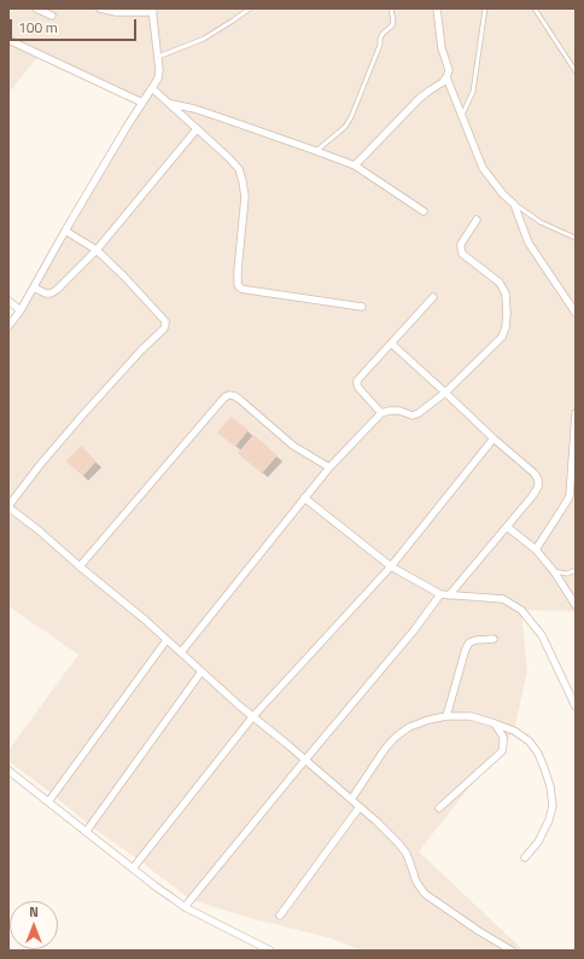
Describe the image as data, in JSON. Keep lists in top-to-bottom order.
{
  "scale_bar": "100 m",
  "north": "top"
}
